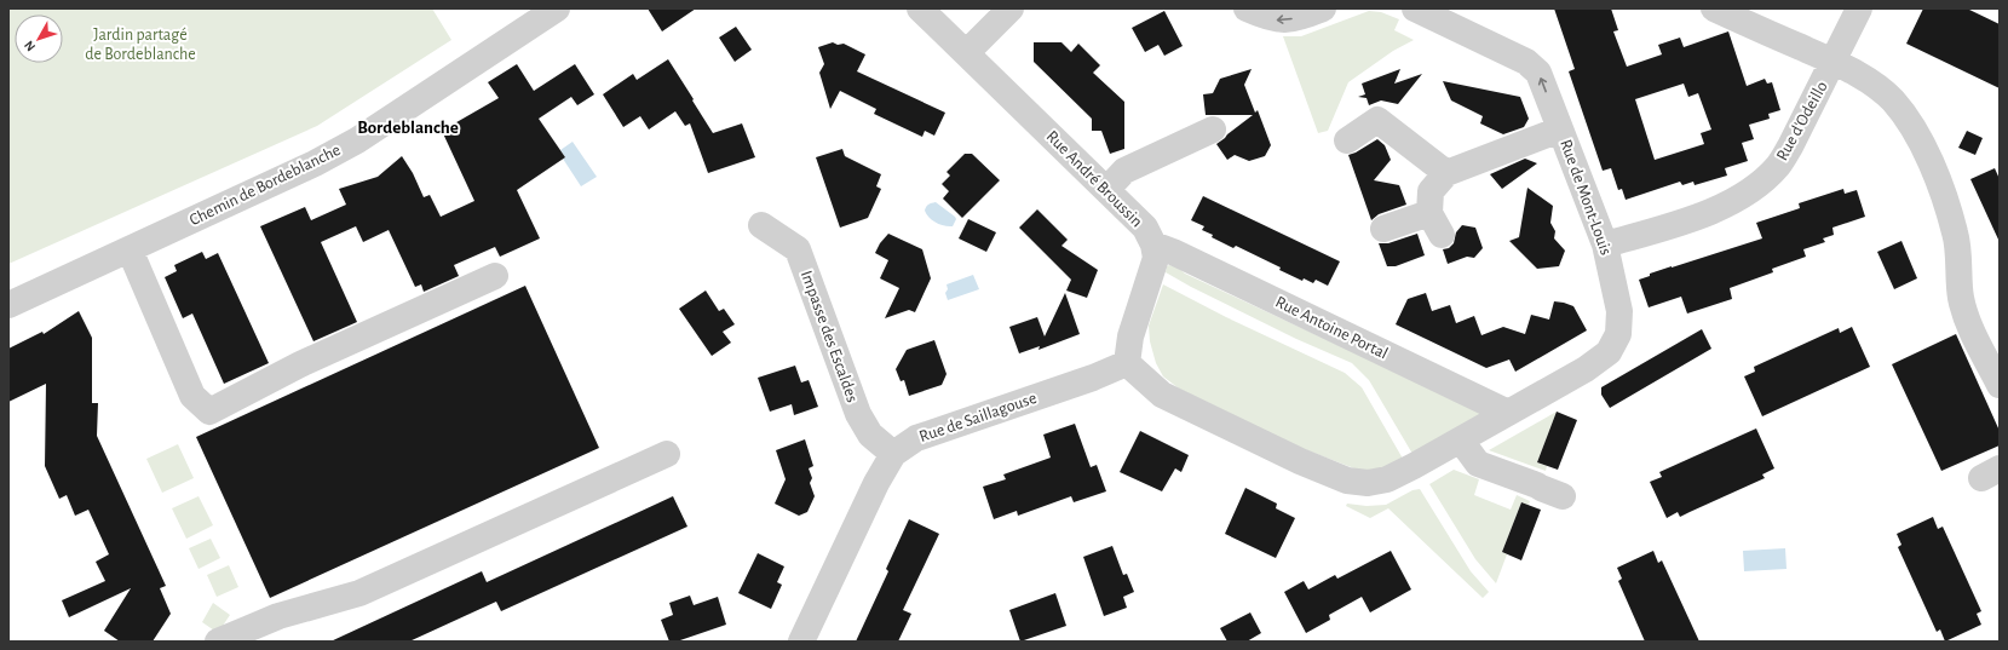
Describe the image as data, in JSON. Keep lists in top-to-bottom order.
{
  "streets": {
    "street": [
      "Rue d'Odeillo",
      "Rue André Broussin",
      "Chemin de Bordeblanche",
      "Rue de Mont-Louis",
      "Rue Antoine Portal",
      "Impasse des Escaldes",
      "Rue de Saillagouse"
    ]
  },
  "crossings": [
    ["Rue d'Odeillo", "Rue de Mont-Louis"],
    ["Rue André Broussin", "Rue de Mont-Louis"],
    ["Rue André Broussin", "Rue Antoine Portal"],
    ["Rue André Broussin", "Rue de Saillagouse"],
    ["Rue de Mont-Louis", "Rue Antoine Portal"],
    ["Rue de Mont-Louis", "Rue de Saillagouse"],
    ["Impasse des Escaldes", "Rue de Saillagouse"]
  ],
  "districts": ["Bordeblanche"],
  "parks": ["Jardin partagé de Bordeblanche"],
  "north": "bottom left"
}
